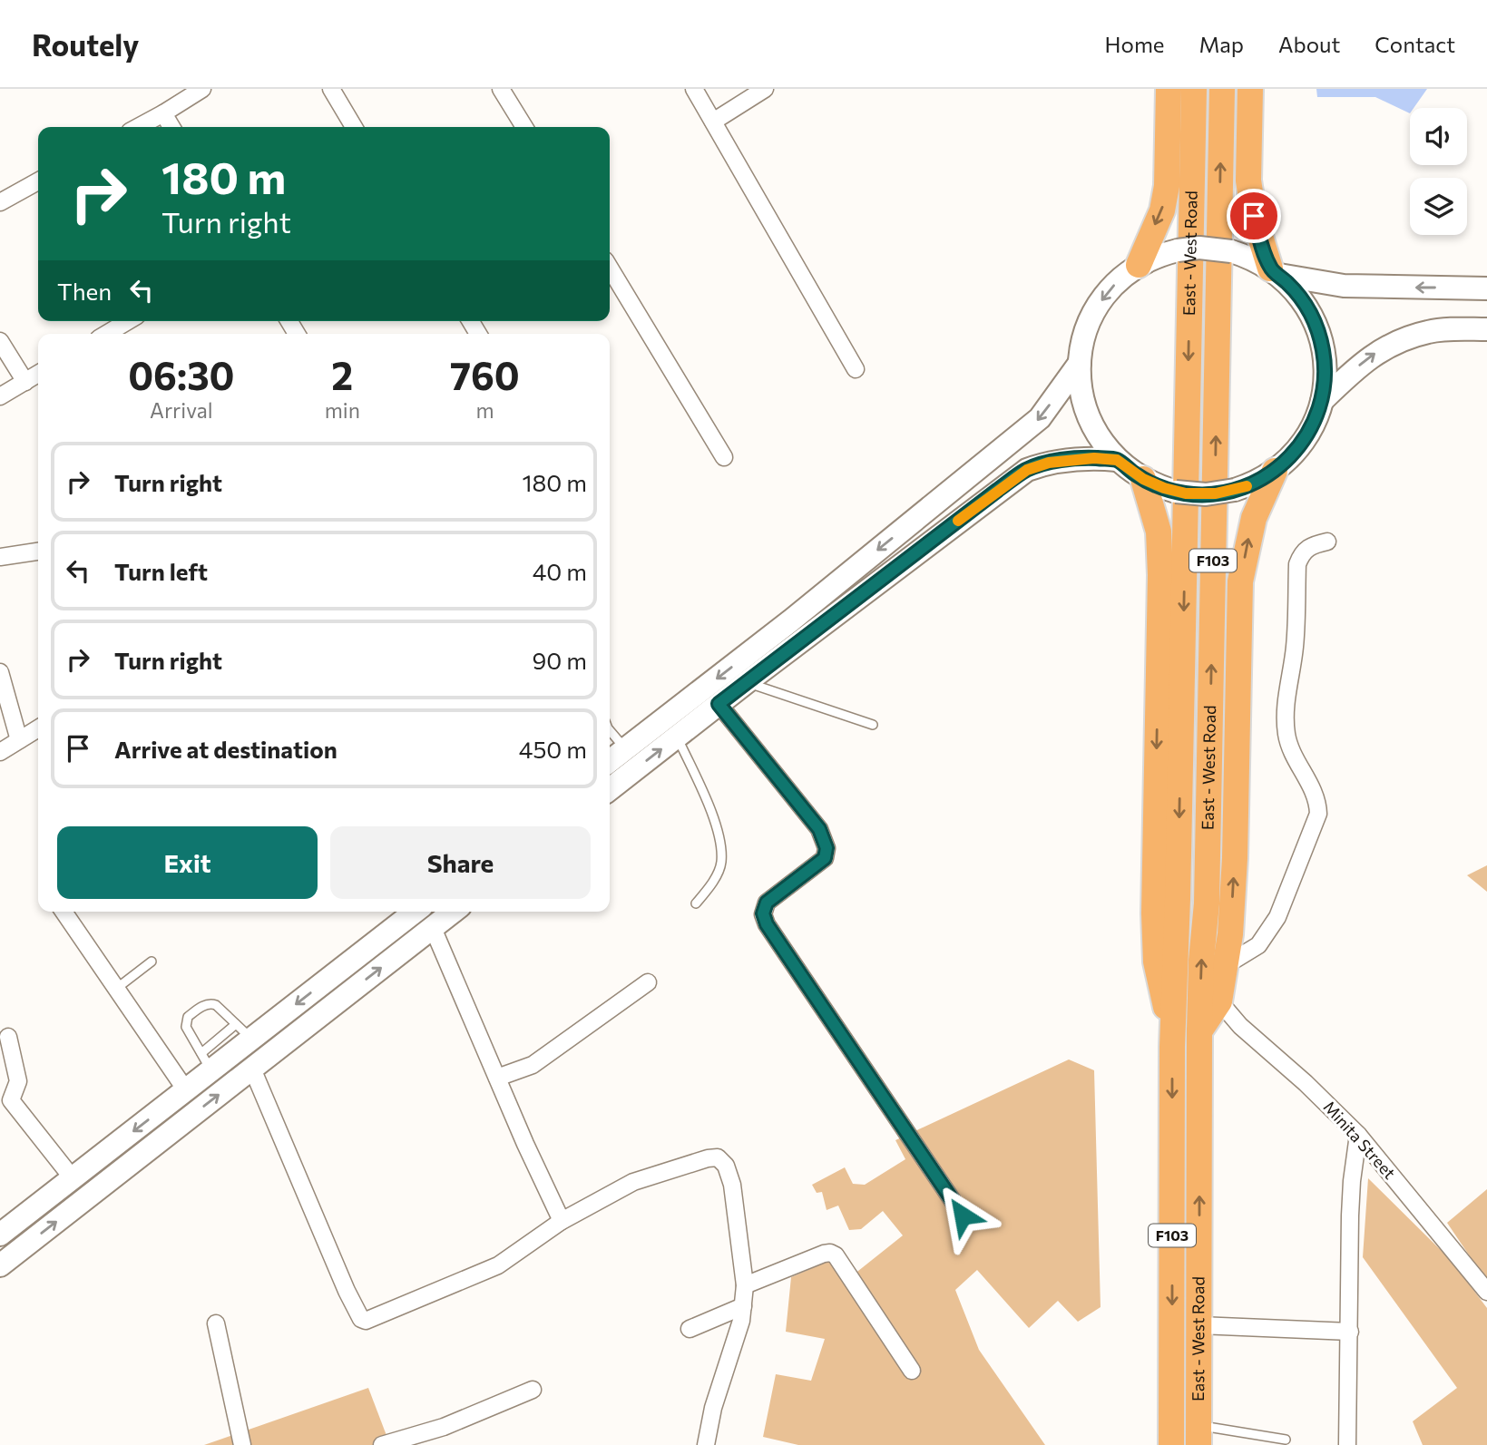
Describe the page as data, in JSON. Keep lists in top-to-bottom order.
{
  "streets": {
    "main road": ["East - West Road", "F103"],
    "street": ["Minita Street"]
  },
  "page": {
    "header": "Routely",
    "nav": [
      "Home",
      "Map",
      "About",
      "Contact"
    ],
    "turn": ["180 m", "Turn right"],
    "then": "Then",
    "eta": [
      "06:30",
      "Arrival",
      "2",
      "min",
      "760",
      "m"
    ],
    "list": [
      {
        "name": "Turn right",
        "value": "180 m"
      },
      {
        "name": "Turn left",
        "value": "40 m"
      },
      {
        "name": "Turn right",
        "value": "90 m"
      },
      {
        "name": "Arrive at destination",
        "value": "450 m"
      }
    ],
    "buttons": ["Exit", "Share"]
  }
}
